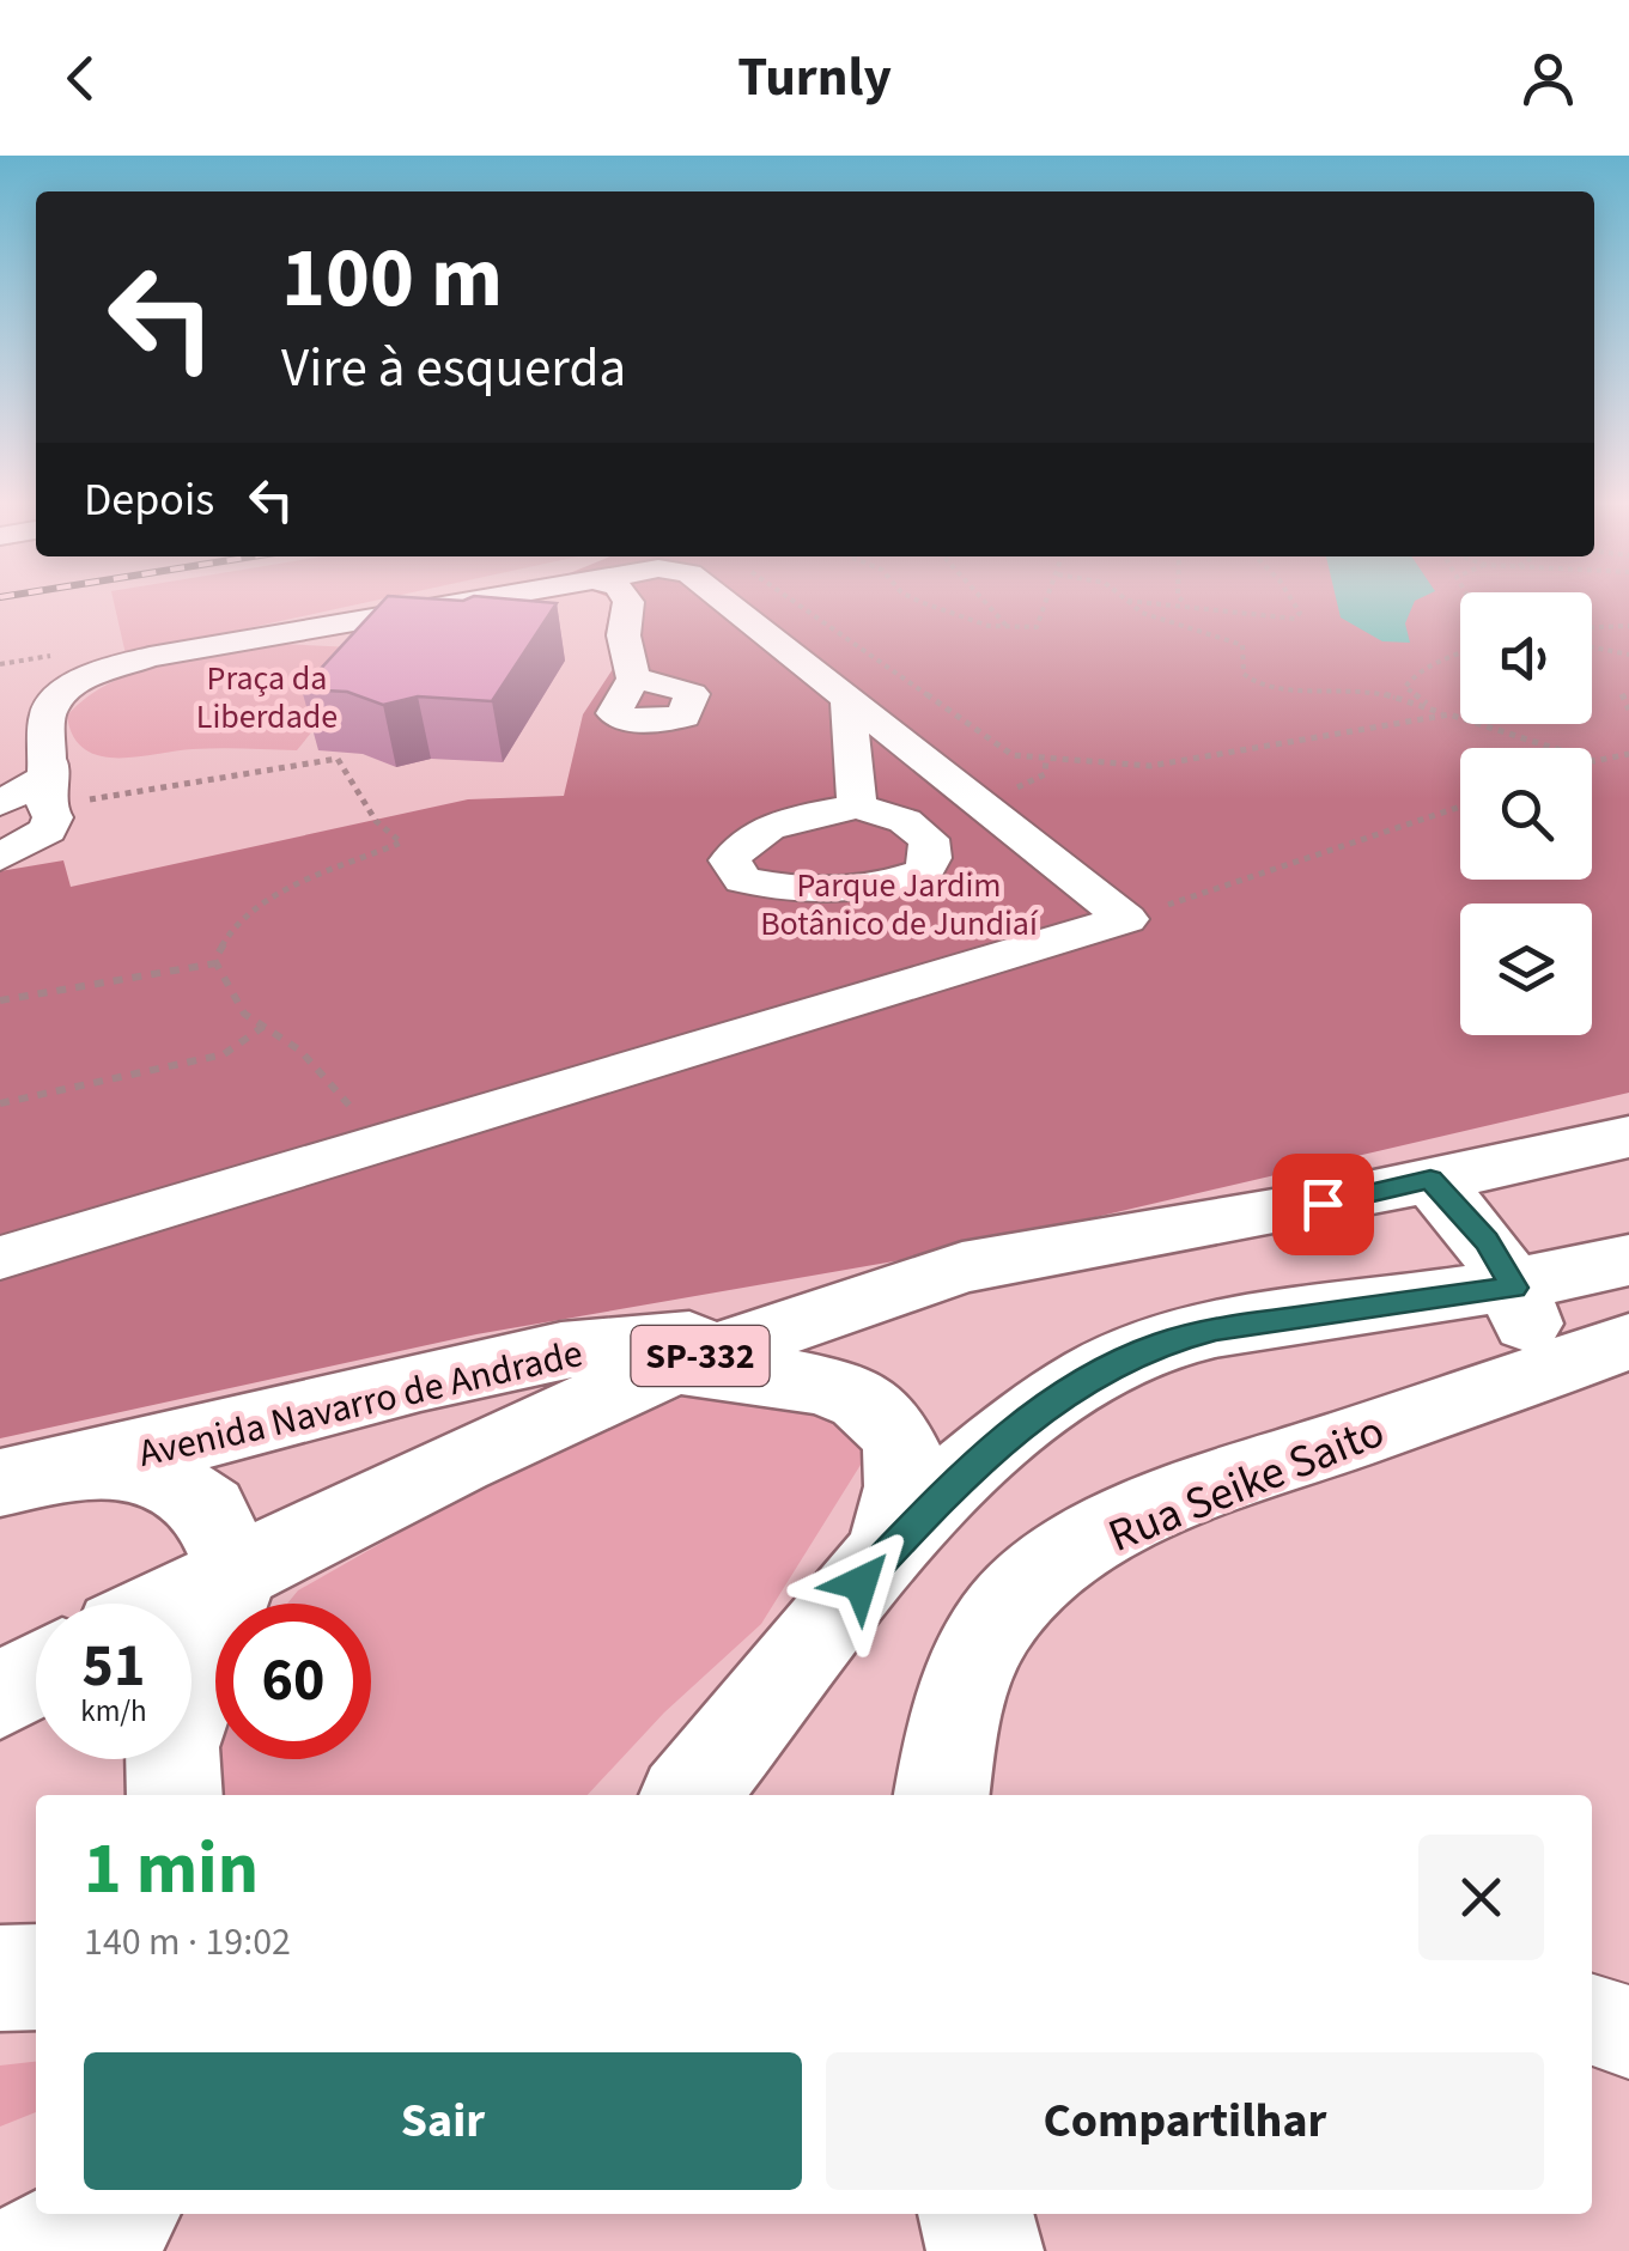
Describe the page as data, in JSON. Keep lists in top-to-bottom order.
{
  "streets": {
    "main road": ["SP-332", "Avenida Navarro de Andrade", "Rua Seike Saito"]
  },
  "crossings": [
    ["SP-332", "Avenida Navarro de Andrade"]
  ],
  "parks": ["Praça da Liberdade", "Parque Jardim Botânico de Jundiaí"],
  "page": {
    "header": "Turnly",
    "turn": ["100 m", "Vire à esquerda"],
    "then": "Depois",
    "speed": "51 km/h",
    "limit": "60",
    "heading": ["1 min", "140 m · 19:02"],
    "buttons": ["Sair", "Compartilhar"]
  }
}
